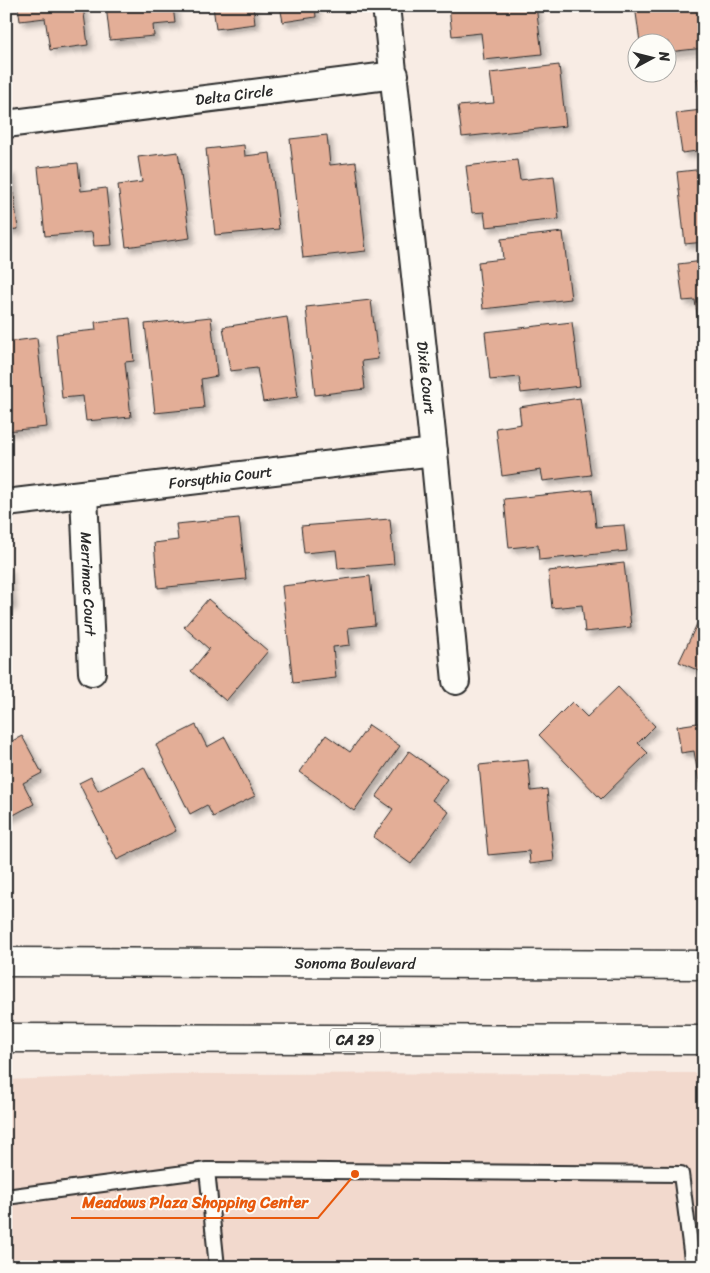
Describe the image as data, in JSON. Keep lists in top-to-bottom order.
{
  "streets": {
    "highway": ["Sonoma Boulevard", "CA 29"],
    "street": [
      "Delta Circle",
      "Dixie Court",
      "Forsythia Court",
      "Merrimac Court"
    ]
  },
  "crossings": [
    ["Delta Circle", "Dixie Court"],
    ["Dixie Court", "Forsythia Court"],
    ["Forsythia Court", "Merrimac Court"]
  ],
  "places": ["Meadows Plaza Shopping Center"],
  "north": "right"
}
